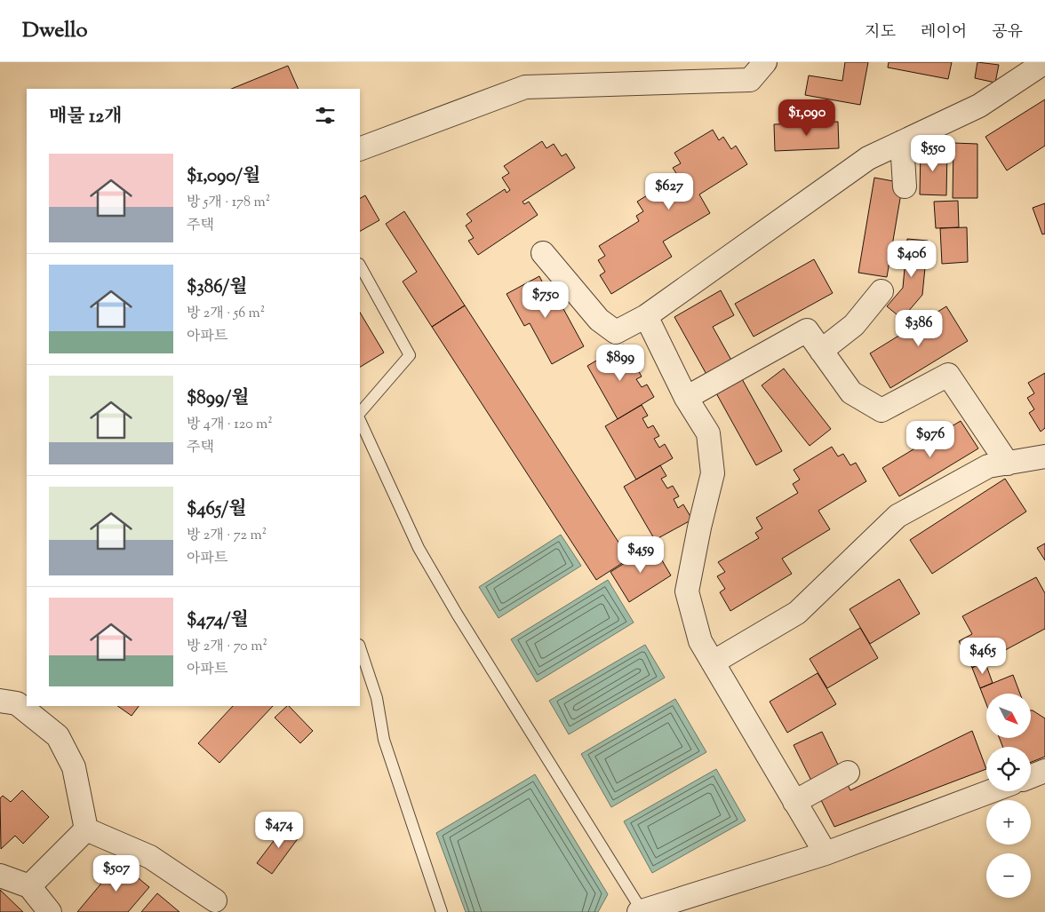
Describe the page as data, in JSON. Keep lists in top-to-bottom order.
{
  "north": "bottom right",
  "page": {
    "header": "Dwello",
    "nav": ["지도", "레이어", "공유"],
    "heading": "매물 12개",
    "price": [
      "$1,090",
      "$550",
      "$627",
      "$406",
      "$750",
      "$386",
      "$899",
      "$976",
      "$459",
      "$465",
      "$474",
      "$507"
    ],
    "list": [
      {
        "name": "$1,090/월",
        "note": "방 5개 · 178 m² · 주택"
      },
      {
        "name": "$386/월",
        "note": "방 2개 · 56 m² · 아파트"
      },
      {
        "name": "$899/월",
        "note": "방 4개 · 120 m² · 주택"
      },
      {
        "name": "$465/월",
        "note": "방 2개 · 72 m² · 아파트"
      },
      {
        "name": "$474/월",
        "note": "방 2개 · 70 m² · 아파트"
      }
    ],
    "map_buttons": ["+", "−"]
  }
}
